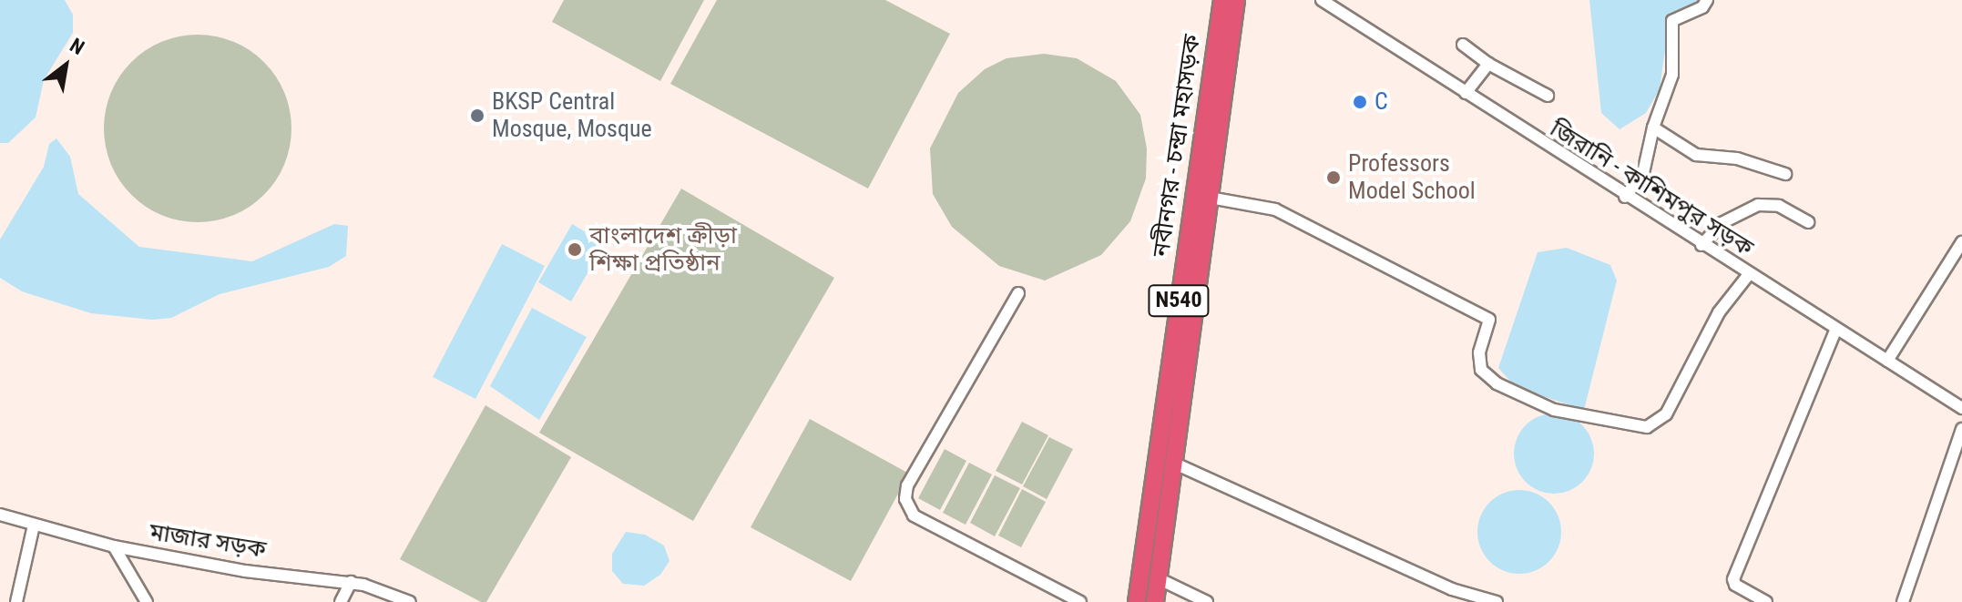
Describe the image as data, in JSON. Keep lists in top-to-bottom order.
{
  "streets": {
    "highway": ["নবীনগর - চন্দ্রা মহাসড়ক", "N540"],
    "street": ["জিরানি - কাশিমপুর সড়ক", "মাজার সড়ক"]
  },
  "places": [
    "C",
    "BKSP Central Mosque, Mosque",
    "Professors Model School",
    "বাংলাদেশ ক্রীড়া শিক্ষা প্রতিষ্ঠান"
  ],
  "north": "top right"
}
